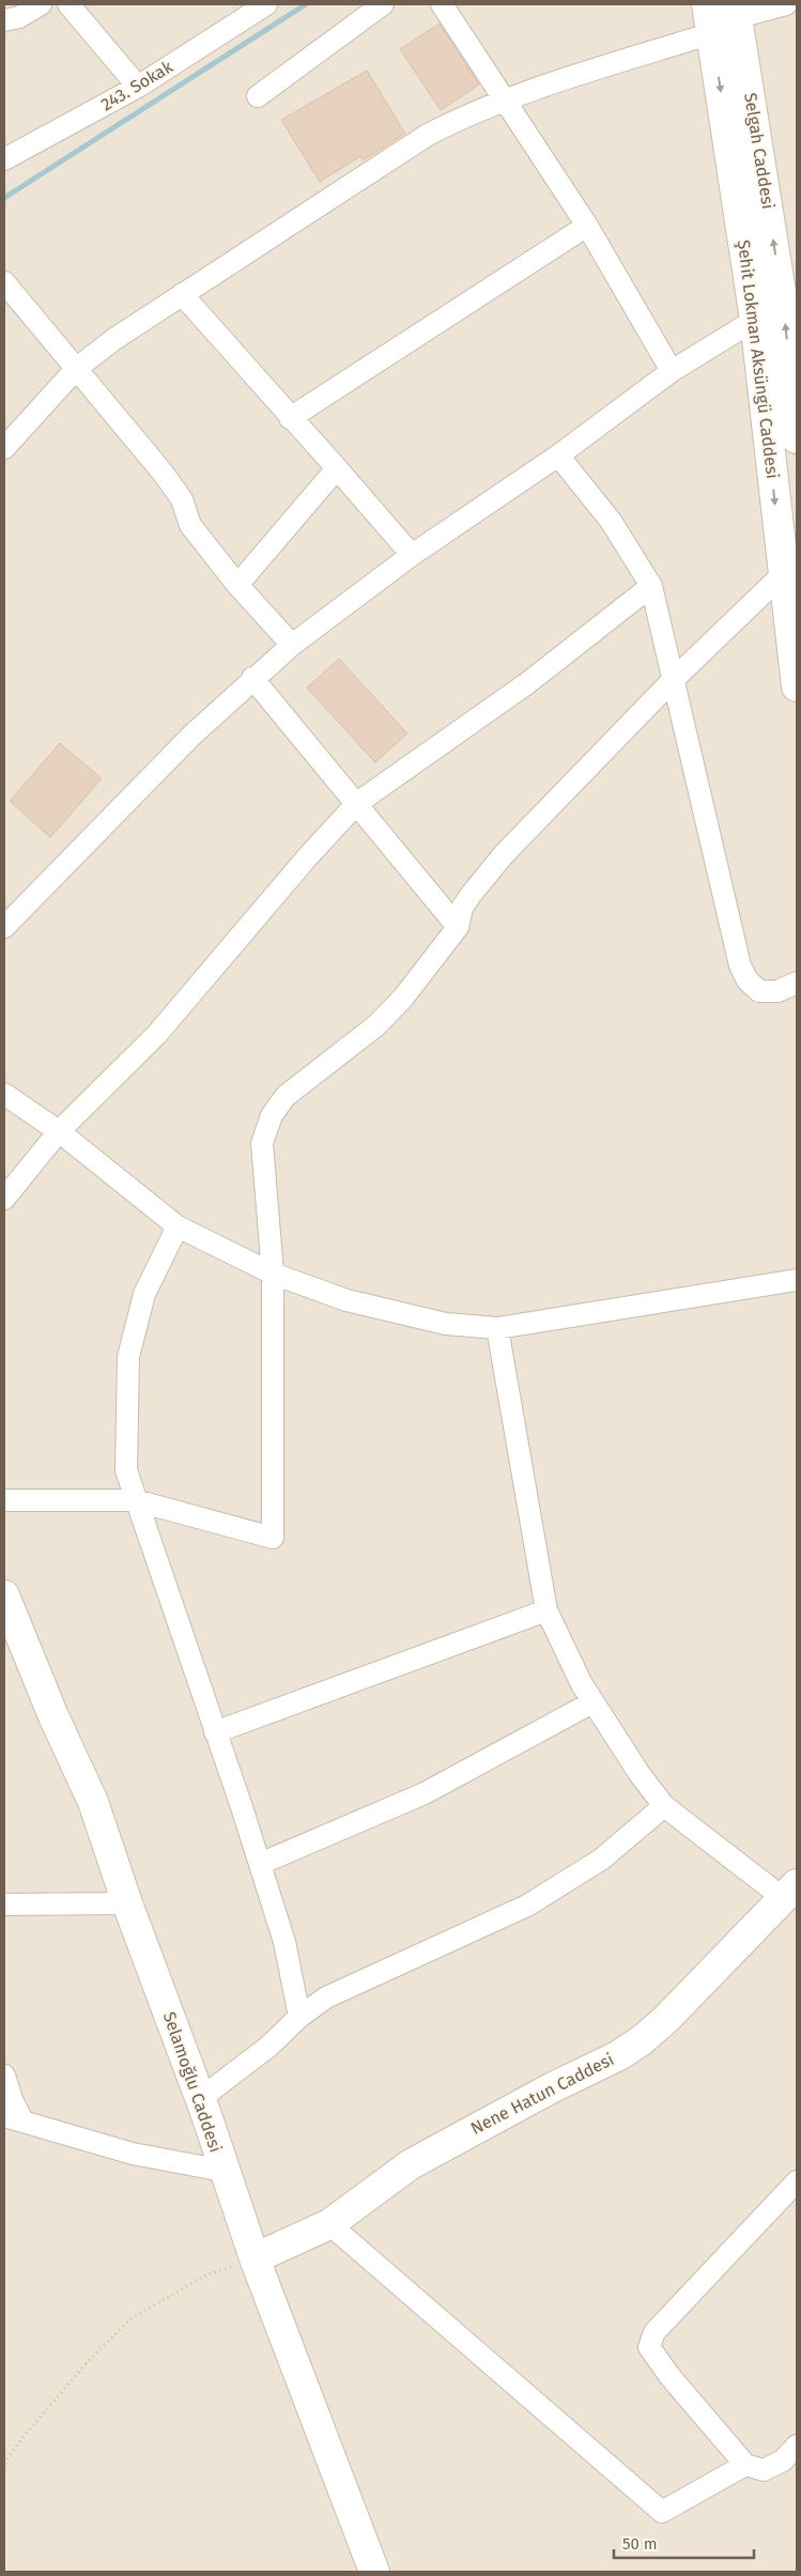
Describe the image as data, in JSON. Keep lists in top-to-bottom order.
{
  "streets": {
    "street": [
      "243. Sokak",
      "Selgah Caddesi",
      "Şehit Lokman Aksüngü Caddesi",
      "Selamoğlu Caddesi",
      "Nene Hatun Caddesi"
    ]
  },
  "crossings": [
    ["Selgah Caddesi", "Şehit Lokman Aksüngü Caddesi"],
    ["Selamoğlu Caddesi", "Nene Hatun Caddesi"]
  ],
  "scale_bar": "50 m"
}
